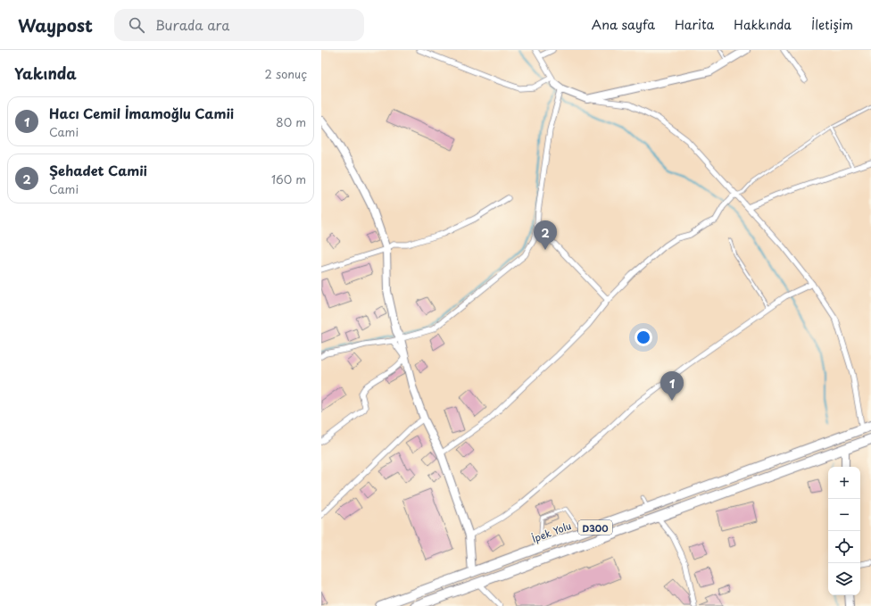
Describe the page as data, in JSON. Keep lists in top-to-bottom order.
{
  "streets": {
    "highway": ["D300", "İpek Yolu"]
  },
  "page": {
    "header": "Waypost",
    "search": "Burada ara",
    "nav": [
      "Ana sayfa",
      "Harita",
      "Hakkında",
      "İletişim"
    ],
    "heading": ["Yakında", "2 sonuç"],
    "list": [
      {
        "mark": "1",
        "name": "Hacı Cemil İmamoğlu Camii",
        "note": "Cami",
        "value": "80 m"
      },
      {
        "mark": "2",
        "name": "Şehadet Camii",
        "note": "Cami",
        "value": "160 m"
      }
    ],
    "pins": ["2", "1"],
    "map_buttons": ["+", "−"]
  }
}
